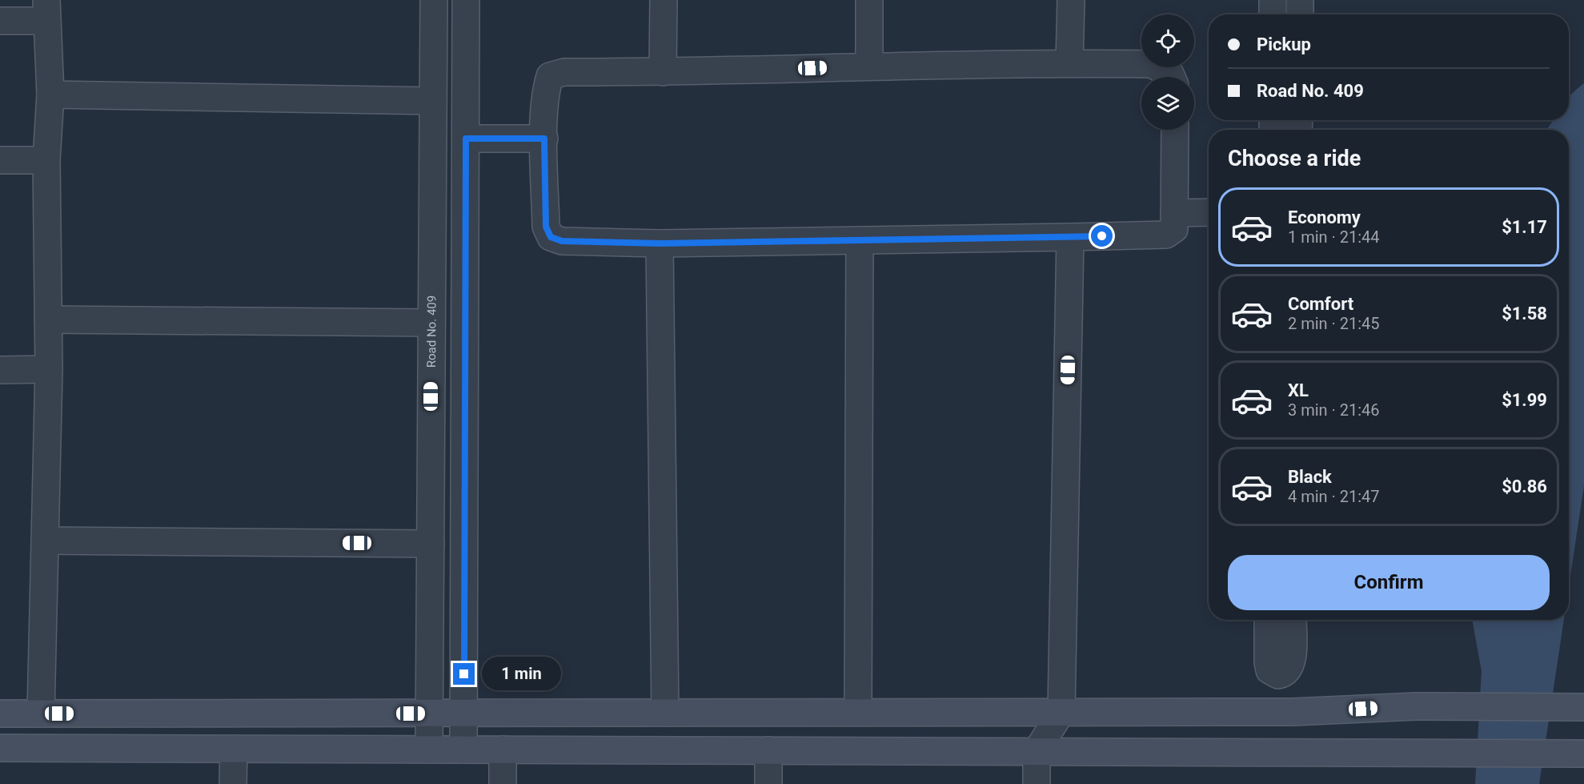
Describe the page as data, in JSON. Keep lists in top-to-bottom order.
{
  "streets": {
    "street": ["Road No. 409"]
  },
  "page": {
    "banner": ["Pickup", "Road No. 409"],
    "heading": "Choose a ride",
    "list": [
      {
        "name": "Economy",
        "note": "1 min · 21:44",
        "value": "$1.17"
      },
      {
        "name": "Comfort",
        "note": "2 min · 21:45",
        "value": "$1.58"
      },
      {
        "name": "XL",
        "note": "3 min · 21:46",
        "value": "$1.99"
      },
      {
        "name": "Black",
        "note": "4 min · 21:47",
        "value": "$0.86"
      }
    ],
    "buttons": "Confirm",
    "bubble": "1 min"
  }
}
